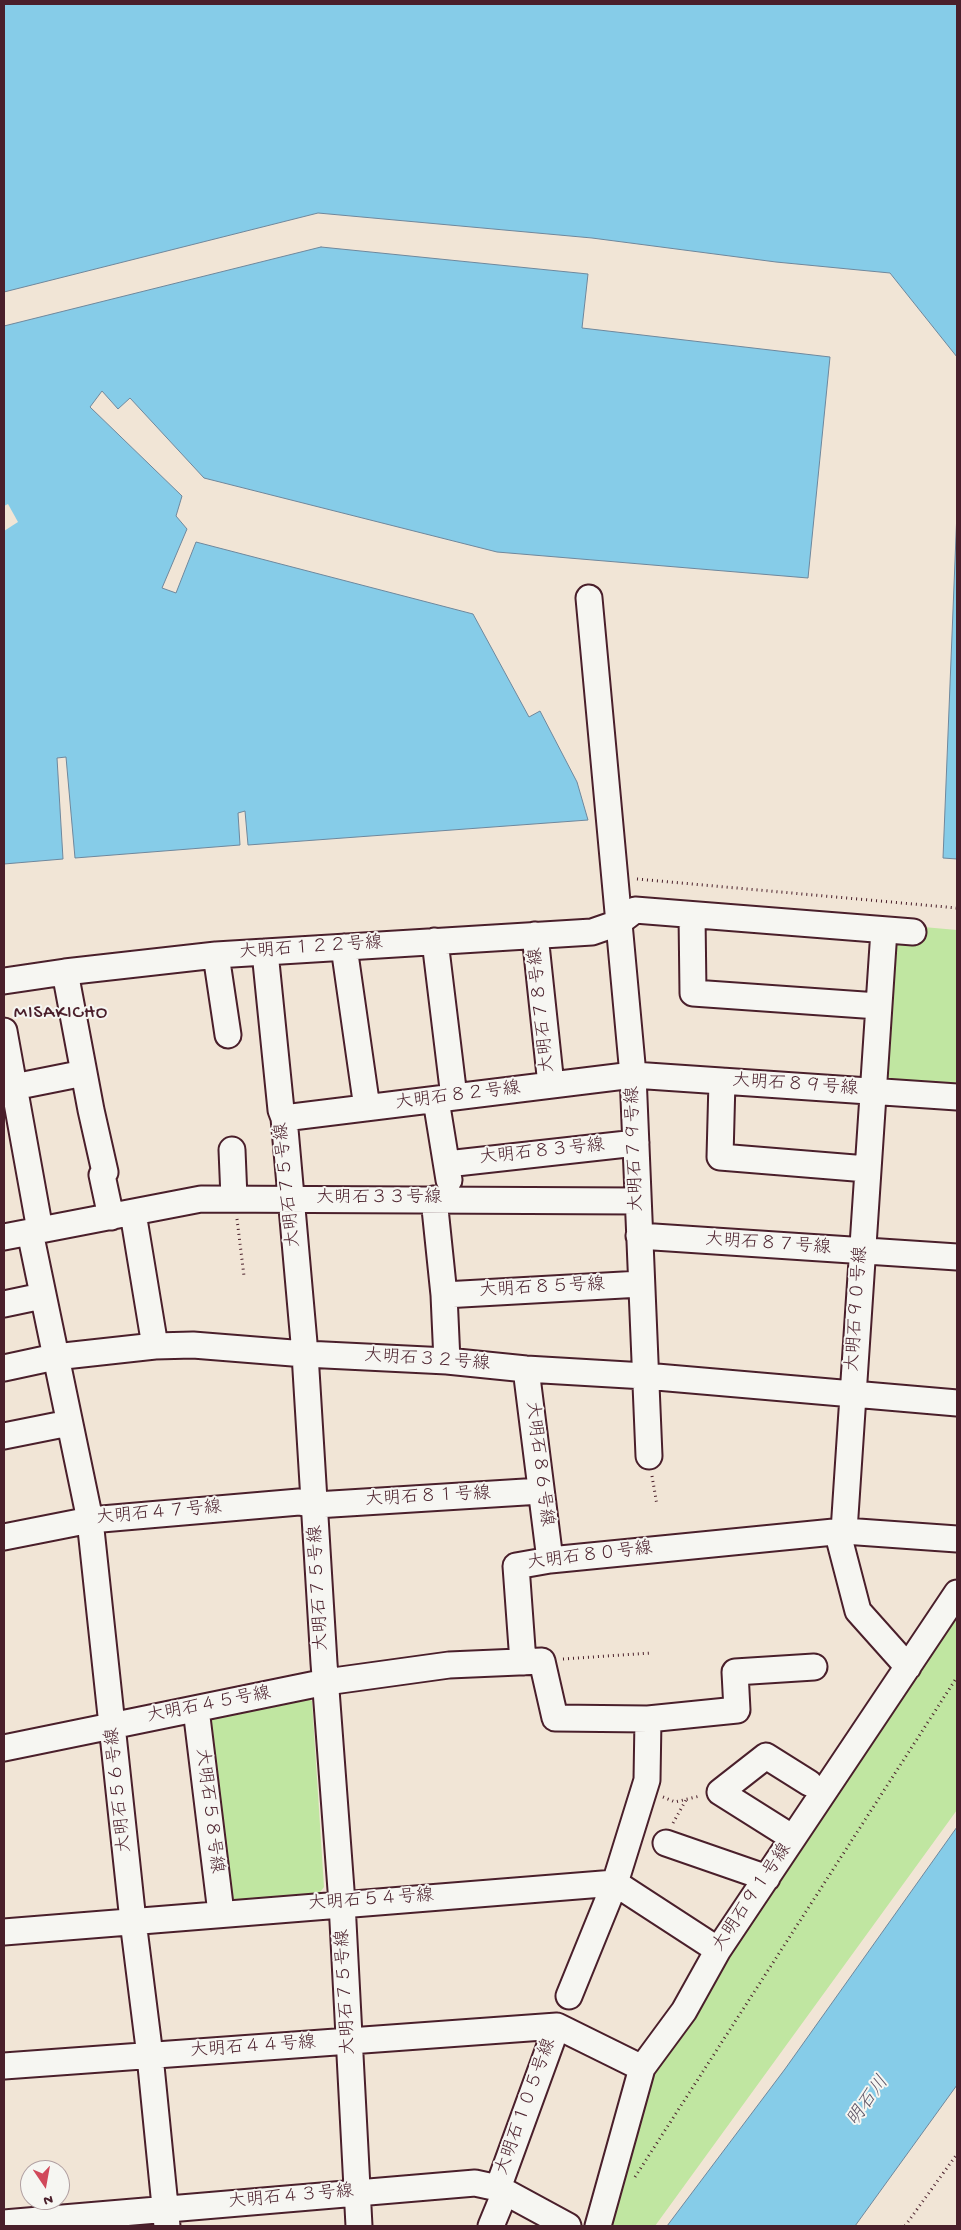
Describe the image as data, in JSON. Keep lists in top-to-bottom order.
{
  "streets": {
    "street": [
      "大明石１２２号線",
      "大明石７８号線",
      "大明石８９号線",
      "大明石８２号線",
      "大明石７９号線",
      "大明石８３号線",
      "大明石７５号線",
      "大明石３３号線",
      "大明石８７号線",
      "大明石８５号線",
      "大明石９０号線",
      "大明石３２号線",
      "大明石８６号線",
      "大明石８１号線",
      "大明石４７号線",
      "大明石８０号線",
      "大明石４５号線",
      "大明石５６号線",
      "大明石５８号線",
      "大明石９１号線",
      "大明石５４号線",
      "大明石４４号線",
      "大明石１０５号線",
      "大明石４３号線"
    ]
  },
  "crossings": [
    ["大明石１２２号線", "大明石７８号線"],
    ["大明石１２２号線", "大明石７９号線"],
    ["大明石１２２号線", "大明石７５号線"],
    ["大明石１２２号線", "大明石９０号線"],
    ["大明石７８号線", "大明石８２号線"],
    ["大明石８９号線", "大明石８２号線"],
    ["大明石８９号線", "大明石７９号線"],
    ["大明石８９号線", "大明石９０号線"],
    ["大明石８２号線", "大明石７９号線"],
    ["大明石８２号線", "大明石７５号線"],
    ["大明石７９号線", "大明石８３号線"],
    ["大明石７９号線", "大明石３３号線"],
    ["大明石７９号線", "大明石８７号線"],
    ["大明石７９号線", "大明石８５号線"],
    ["大明石７９号線", "大明石３２号線"],
    ["大明石７５号線", "大明石３３号線"],
    ["大明石７５号線", "大明石３２号線"],
    ["大明石７５号線", "大明石８１号線"],
    ["大明石７５号線", "大明石４７号線"],
    ["大明石７５号線", "大明石４５号線"],
    ["大明石７５号線", "大明石５４号線"],
    ["大明石７５号線", "大明石４４号線"],
    ["大明石７５号線", "大明石４３号線"],
    ["大明石３３号線", "大明石５６号線"],
    ["大明石８７号線", "大明石９０号線"],
    ["大明石９０号線", "大明石３２号線"],
    ["大明石９０号線", "大明石８０号線"],
    ["大明石９０号線", "大明石９１号線"],
    ["大明石３２号線", "大明石８６号線"],
    ["大明石３２号線", "大明石５６号線"],
    ["大明石８６号線", "大明石８１号線"],
    ["大明石８６号線", "大明石８０号線"],
    ["大明石８１号線", "大明石４７号線"],
    ["大明石４７号線", "大明石５６号線"],
    ["大明石４５号線", "大明石５６号線"],
    ["大明石４５号線", "大明石５８号線"],
    ["大明石５６号線", "大明石５４号線"],
    ["大明石５６号線", "大明石４４号線"],
    ["大明石５６号線", "大明石４３号線"],
    ["大明石５８号線", "大明石５４号線"],
    ["大明石４４号線", "大明石１０５号線"],
    ["大明石１０５号線", "大明石４３号線"]
  ],
  "districts": ["MISAKICHO"],
  "water": ["明石川"],
  "north": "bottom"
}
